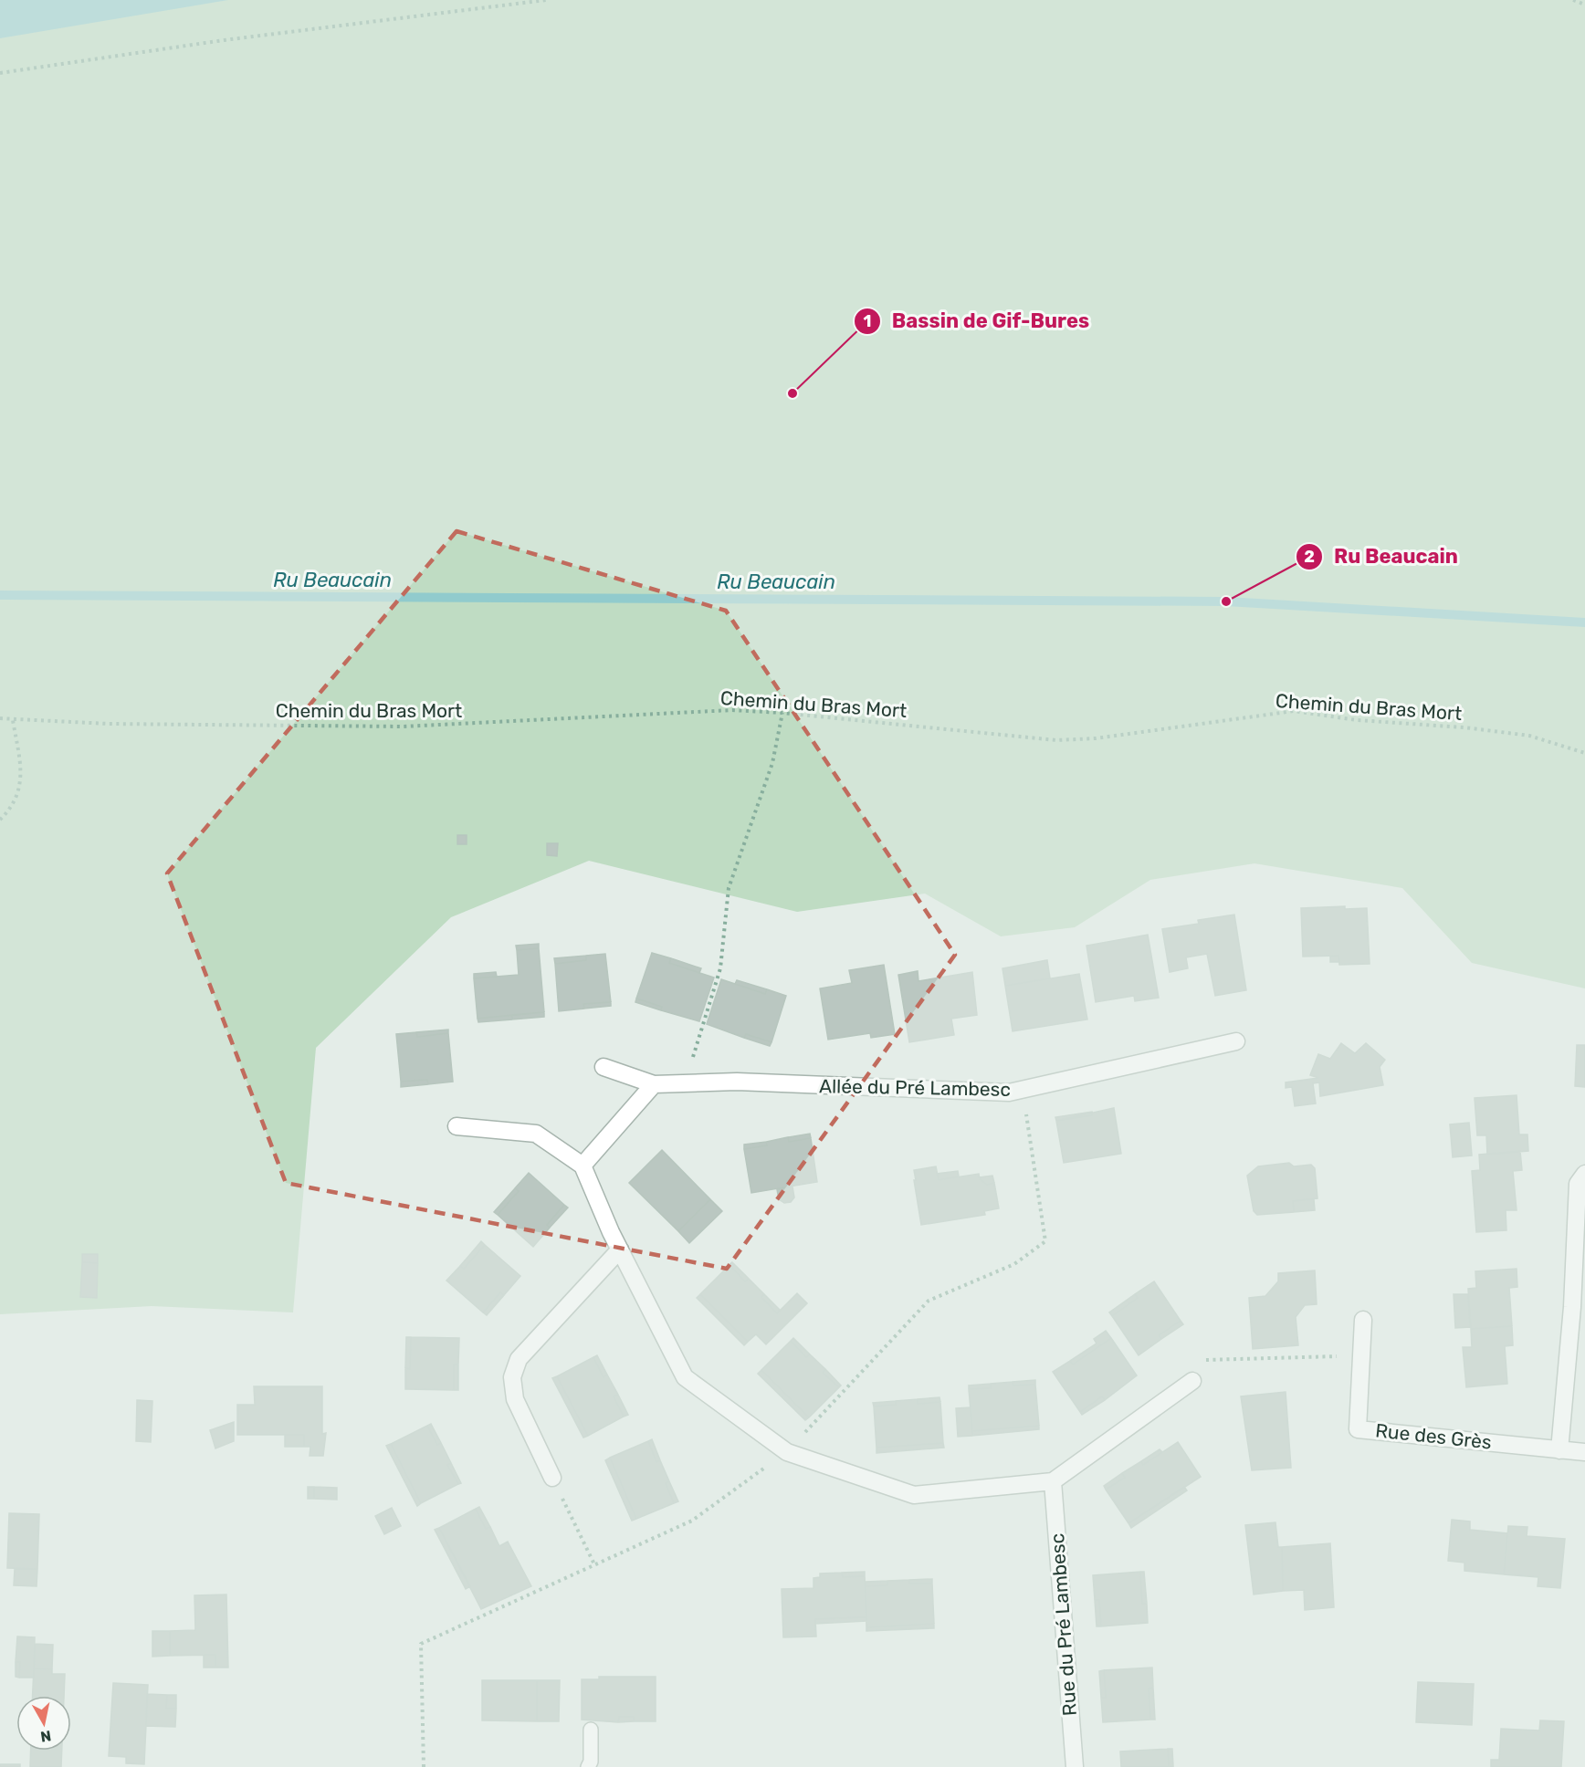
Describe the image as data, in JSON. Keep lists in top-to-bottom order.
{
  "streets": {
    "street": ["Allée du Pré Lambesc", "Rue des Grès", "Rue du Pré Lambesc"],
    "path": ["Chemin du Bras Mort"]
  },
  "water": ["Ru Beaucain"],
  "places": ["Bassin de Gif-Bures", "Ru Beaucain"],
  "north": "bottom"
}
